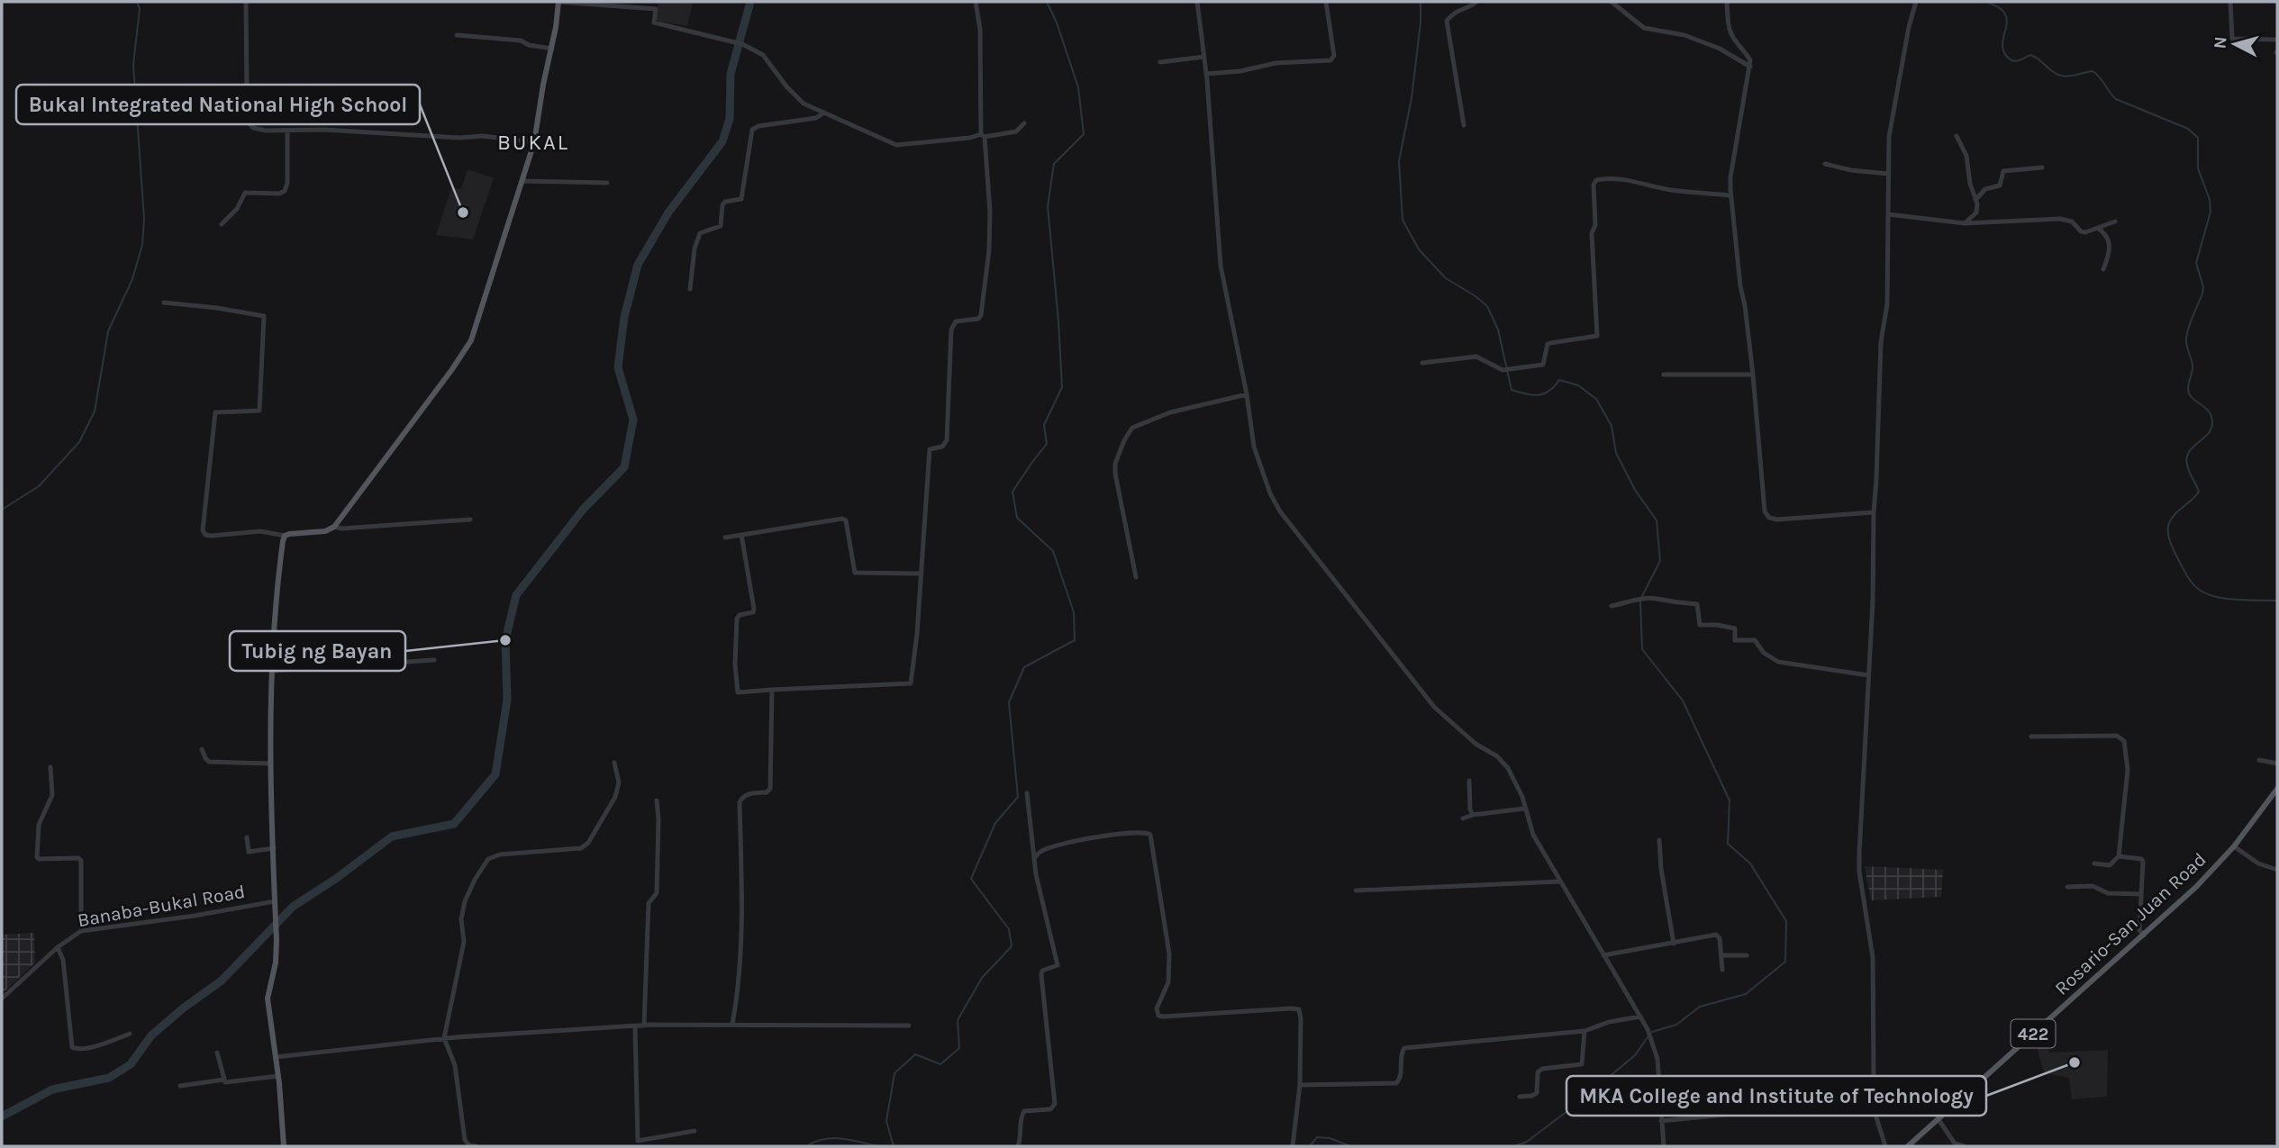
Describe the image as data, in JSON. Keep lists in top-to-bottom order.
{
  "streets": {
    "main road": ["Rosario-San Juan Road", "422"],
    "street": ["Banaba-Bukal Road"]
  },
  "districts": ["BUKAL"],
  "places": ["Bukal Integrated National High School", "Tubig ng Bayan", "MKA College and Institute of Technology"],
  "north": "left"
}
